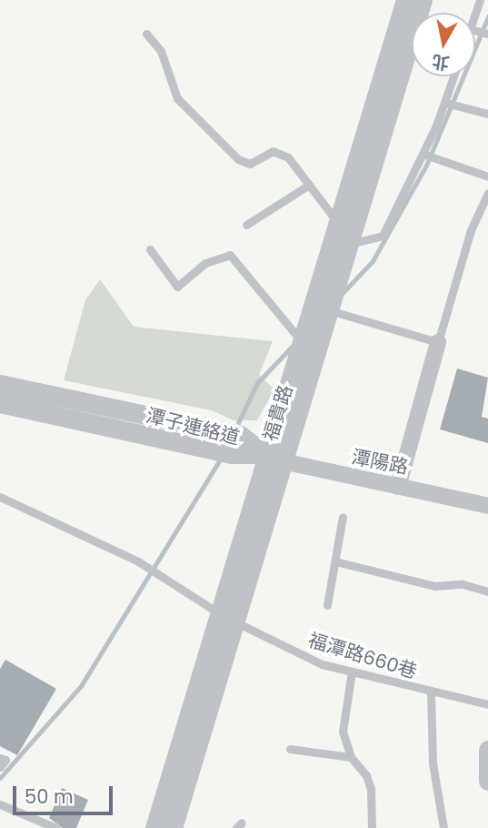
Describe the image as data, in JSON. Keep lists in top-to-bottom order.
{
  "streets": {
    "street": ["福貴路", "潭子連絡道", "潭陽路"],
    "lane": ["福潭路660巷"]
  },
  "crossings": [
    ["福貴路", "潭子連絡道"],
    ["福貴路", "潭陽路"],
    ["福貴路", "福潭路660巷"],
    ["潭子連絡道", "潭陽路"]
  ],
  "scale_bar": "50 m",
  "north": "bottom"
}
